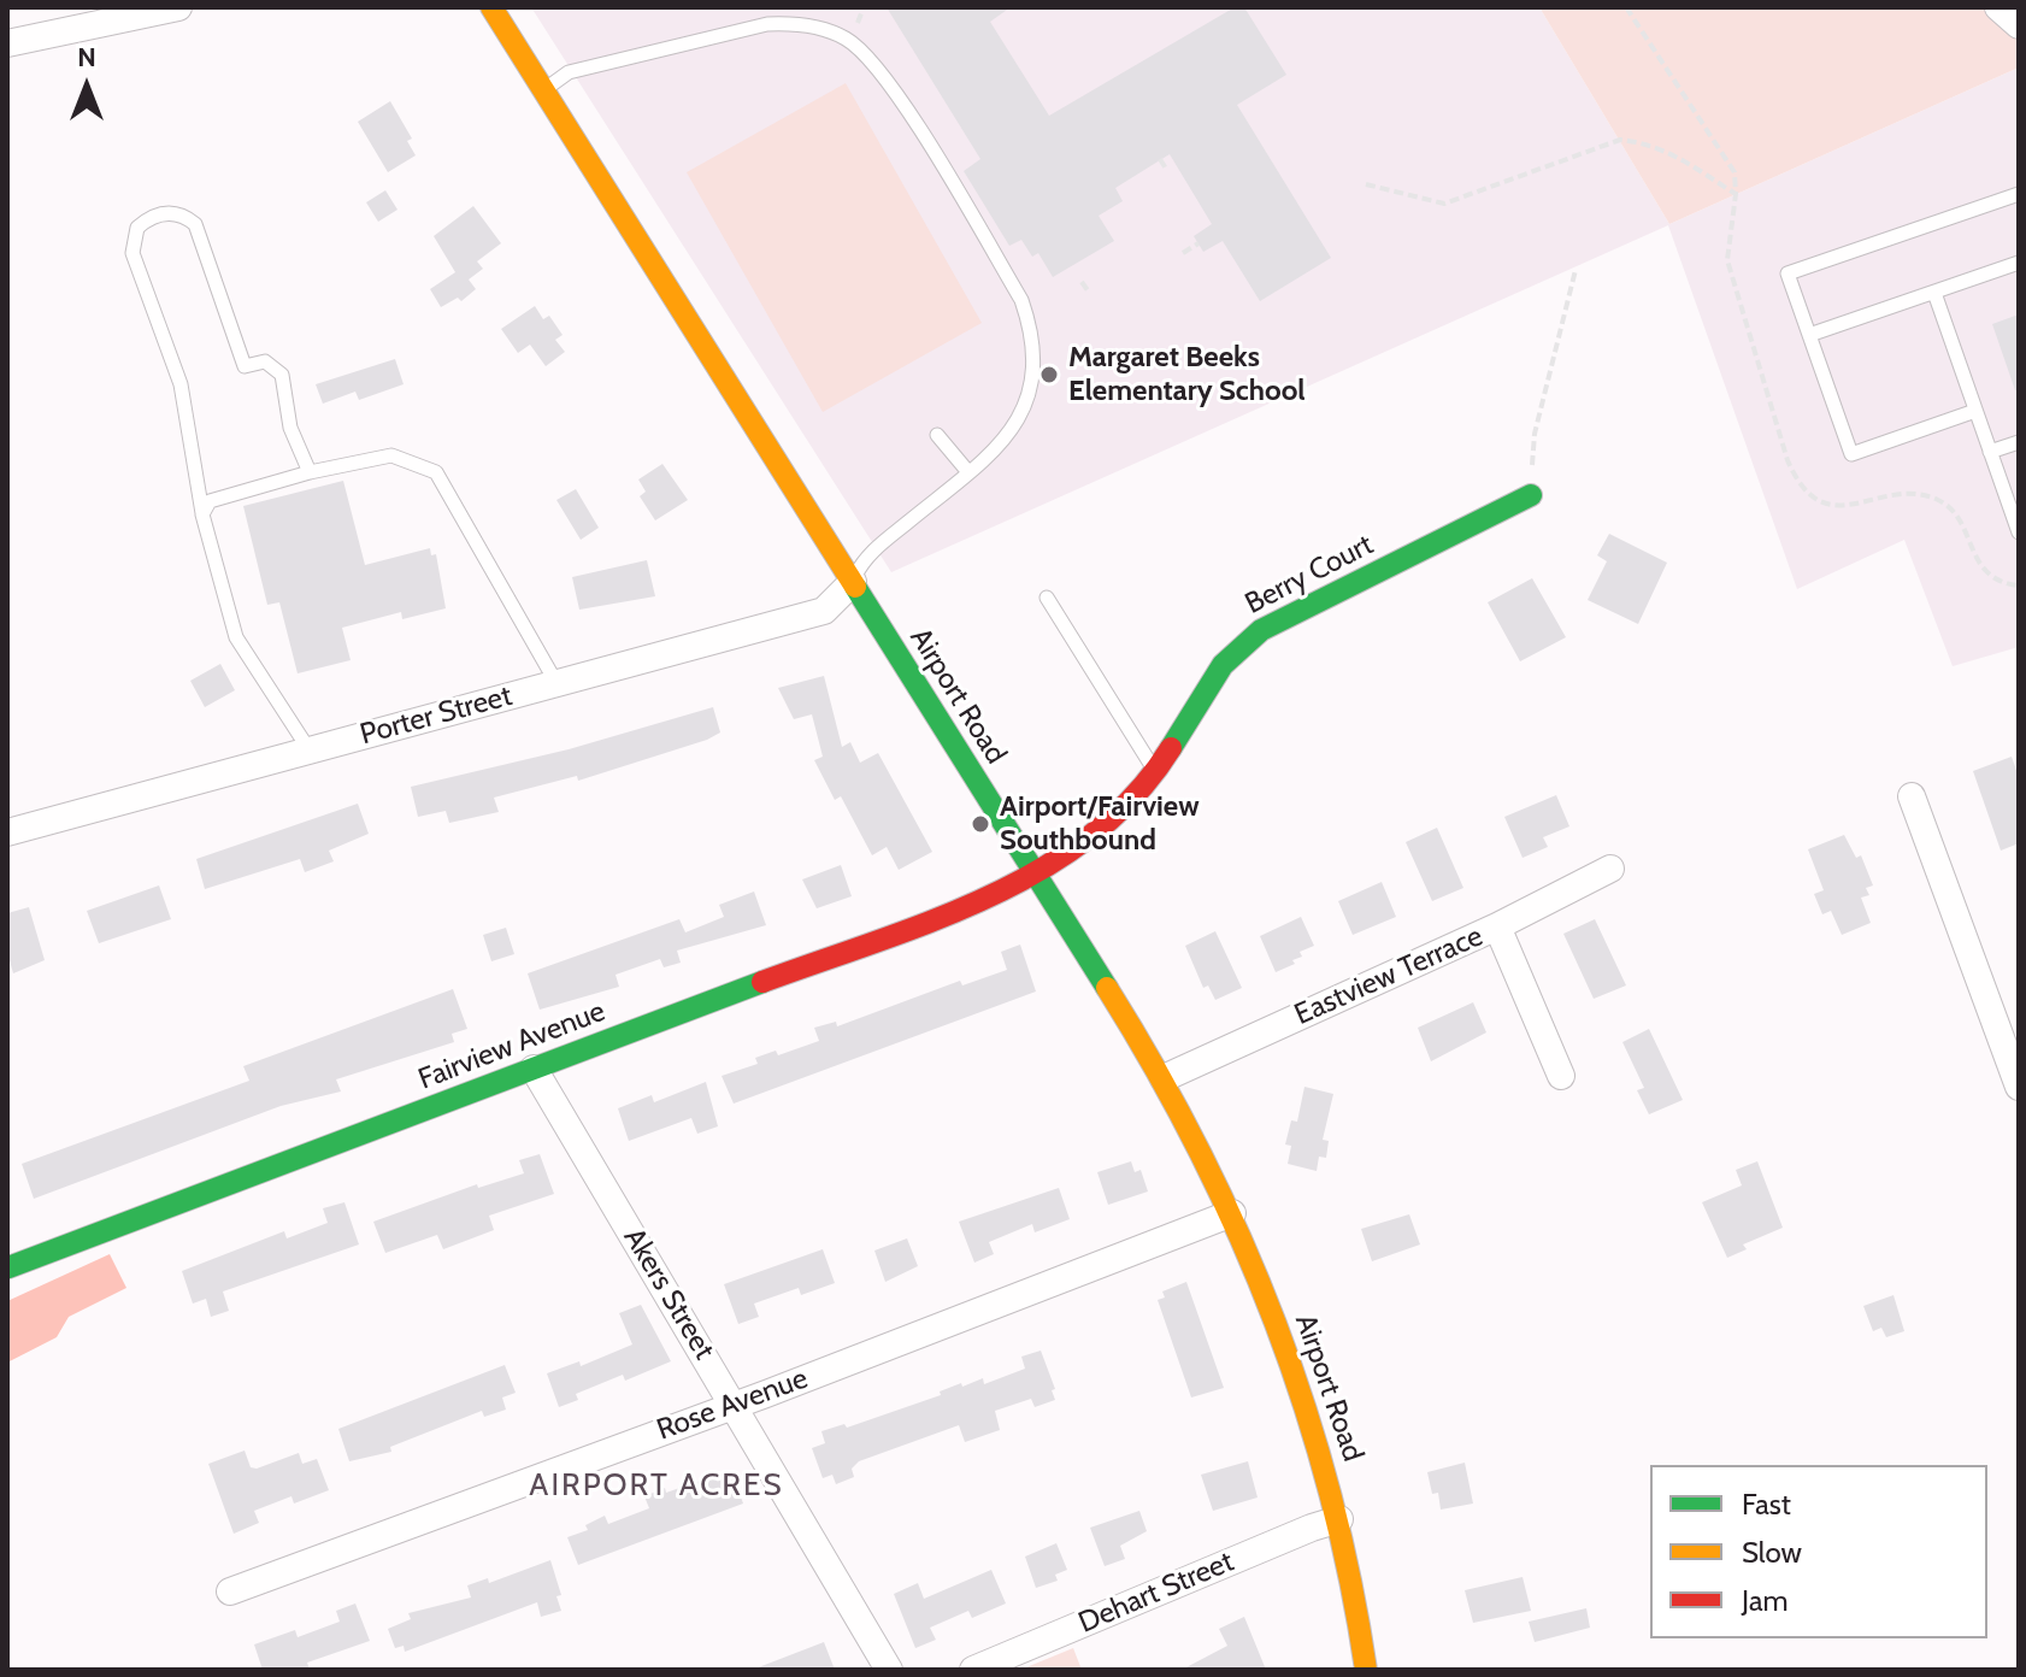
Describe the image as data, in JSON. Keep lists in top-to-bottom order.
{
  "streets": {
    "street": [
      "Berry Court",
      "Airport Road",
      "Porter Street",
      "Eastview Terrace",
      "Fairview Avenue",
      "Akers Street",
      "Rose Avenue",
      "Dehart Street"
    ]
  },
  "crossings": [
    ["Berry Court", "Airport Road"],
    ["Berry Court", "Fairview Avenue"],
    ["Airport Road", "Porter Street"],
    ["Airport Road", "Eastview Terrace"],
    ["Airport Road", "Fairview Avenue"],
    ["Airport Road", "Rose Avenue"],
    ["Airport Road", "Dehart Street"],
    ["Fairview Avenue", "Akers Street"],
    ["Akers Street", "Rose Avenue"]
  ],
  "districts": ["AIRPORT ACRES"],
  "places": ["Margaret Beeks Elementary School", "Airport/Fairview Southbound"],
  "legend": ["Fast", "Slow", "Jam"],
  "north": "top"
}
